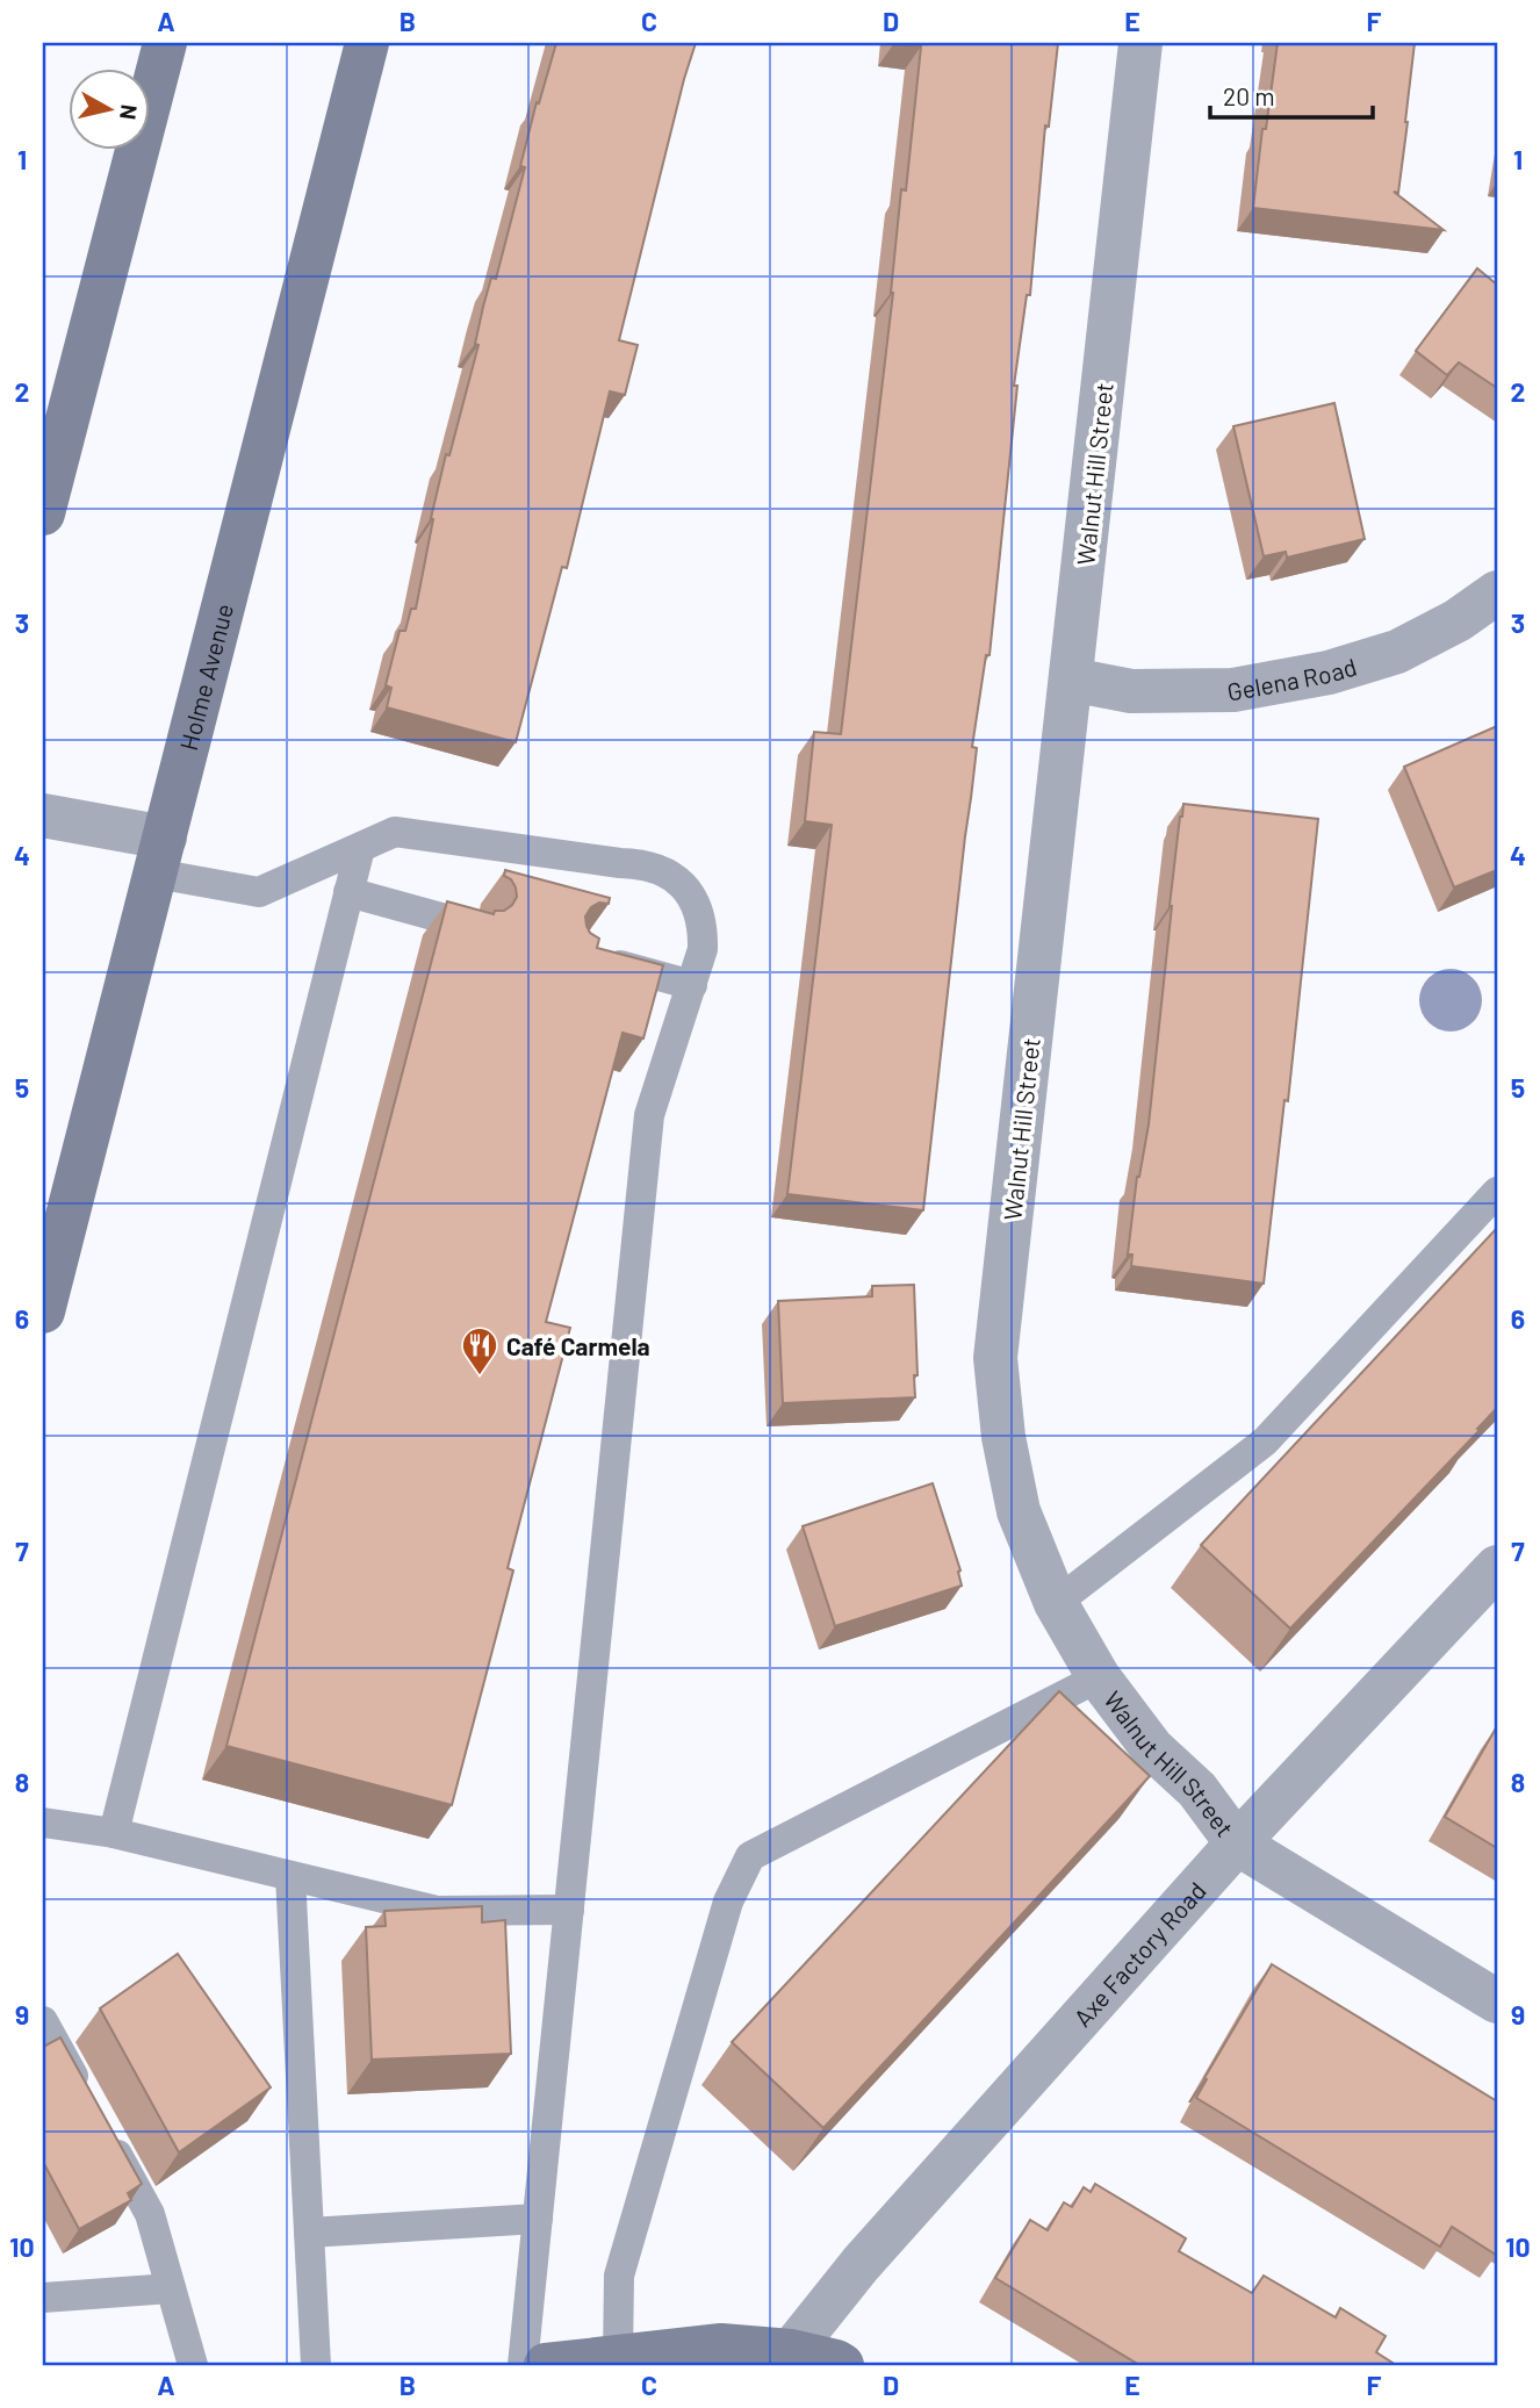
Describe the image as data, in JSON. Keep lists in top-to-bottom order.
{
  "streets": {
    "main road": ["Holme Avenue"],
    "street": ["Walnut Hill Street", "Gelena Road", "Axe Factory Road"]
  },
  "crossings": [
    ["Walnut Hill Street", "Gelena Road"],
    ["Walnut Hill Street", "Axe Factory Road"]
  ],
  "places": {
    "restaurant": ["Café Carmela"]
  },
  "scale_bar": "20 m",
  "north": "right",
  "grid": {
    "columns": [
      "A",
      "B",
      "C",
      "D",
      "E",
      "F"
    ],
    "rows": [
      "1",
      "2",
      "3",
      "4",
      "5",
      "6",
      "7",
      "8",
      "9",
      "10"
    ]
  }
}
